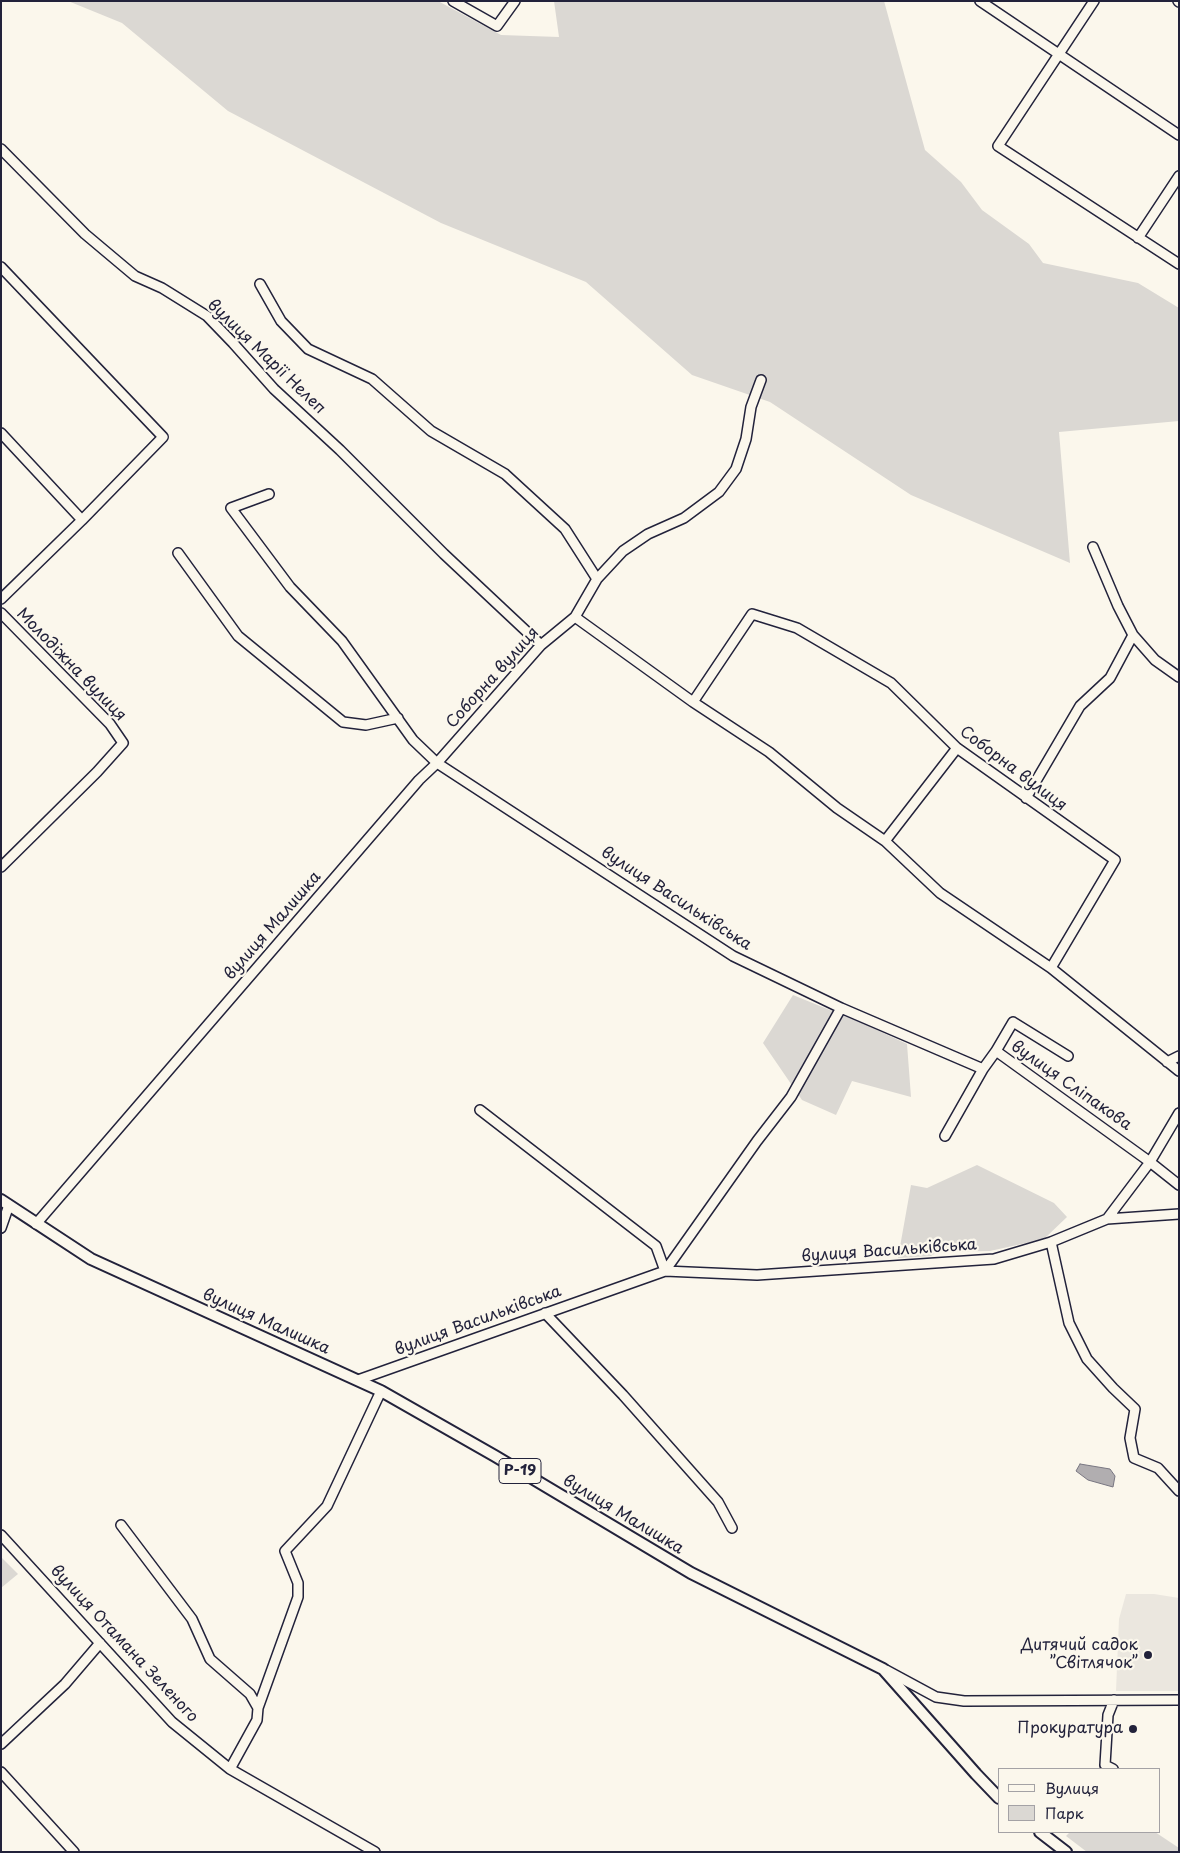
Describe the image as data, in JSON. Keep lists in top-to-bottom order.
{
  "streets": {
    "main road": ["вулиця Малишка", "Р-19"],
    "street": [
      "вулиця Марії Нелеп",
      "Молодіжна вулиця",
      "Соборна вулиця",
      "вулиця Васильківська",
      "вулиця Сліпакова",
      "вулиця Отамана Зеленого"
    ]
  },
  "crossings": [
    ["вулиця Марії Нелеп", "Соборна вулиця"],
    ["Соборна вулиця", "вулиця Васильківська"],
    ["Соборна вулиця", "вулиця Малишка"],
    ["вулиця Васильківська", "вулиця Малишка"],
    ["вулиця Васильківська", "вулиця Сліпакова"]
  ],
  "places": ["Дитячий садок ”Світлячок”", "Прокуратура"],
  "legend": ["Вулиця", "Парк"]
}
